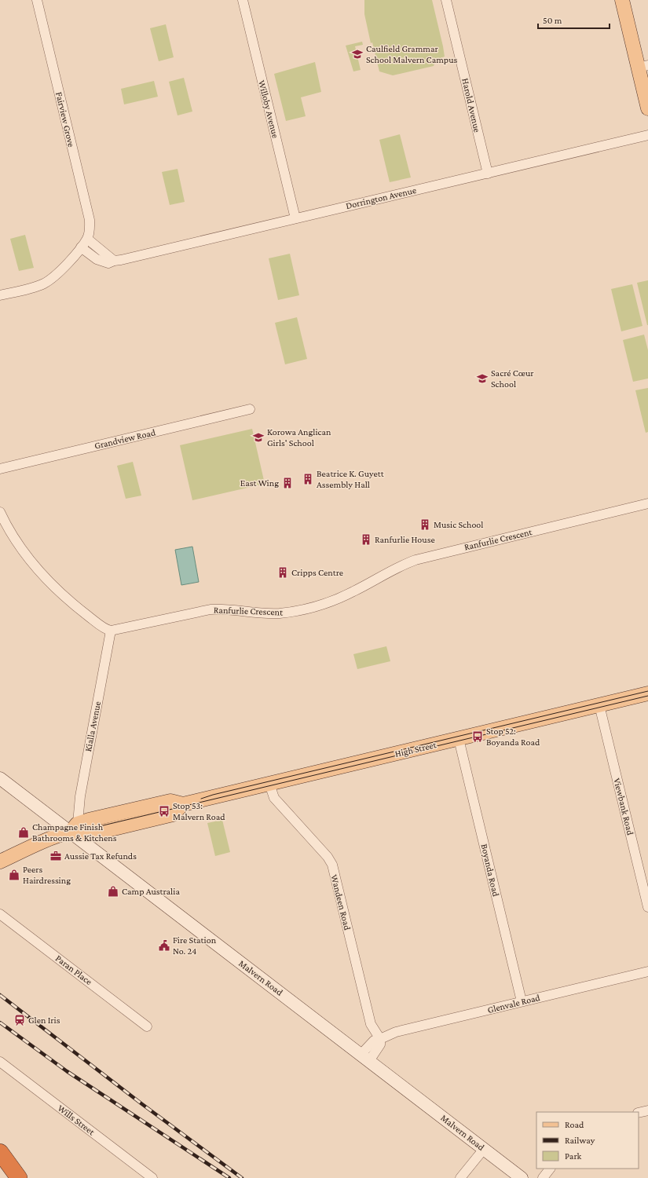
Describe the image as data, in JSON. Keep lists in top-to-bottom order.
{
  "streets": {
    "main road": ["High Street", "Malvern Road"],
    "street": [
      "Harold Avenue",
      "Willoby Avenue",
      "Fairview Grove",
      "Dorrington Avenue",
      "Grandview Road",
      "Ranfurlie Crescent",
      "Kialla Avenue",
      "Viewbank Road",
      "Boyanda Road",
      "Wandeen Road",
      "Paran Place",
      "Glenvale Road",
      "Wills Street"
    ]
  },
  "crossings": [
    ["Harold Avenue", "Dorrington Avenue"],
    ["Willoby Avenue", "Dorrington Avenue"],
    ["Ranfurlie Crescent", "Kialla Avenue"],
    ["Kialla Avenue", "High Street"],
    ["Kialla Avenue", "Malvern Road"],
    ["High Street", "Viewbank Road"],
    ["High Street", "Boyanda Road"],
    ["High Street", "Wandeen Road"],
    ["High Street", "Malvern Road"],
    ["Boyanda Road", "Glenvale Road"],
    ["Wandeen Road", "Glenvale Road"]
  ],
  "places": {
    "school or university": ["Caulfield Grammar School Malvern Campus", "Sacré Cœur School", "Korowa Anglican Girls' School"],
    "building": [
      "Beatrice K. Guyett Assembly Hall",
      "East Wing",
      "Music School",
      "Ranfurlie House",
      "Cripps Centre"
    ],
    "bus stop": ["Stop 52: Boyanda Road", "Stop 53: Malvern Road"],
    "shop": ["Champagne Finish Bathrooms & Kitchens", "Peers Hairdressing", "Camp Australia"],
    "office": ["Aussie Tax Refunds"],
    "public building": ["Fire Station No. 24"],
    "station": ["Glen Iris"]
  },
  "legend": ["Road", "Railway", "Park"],
  "scale_bar": "50 m"
}
